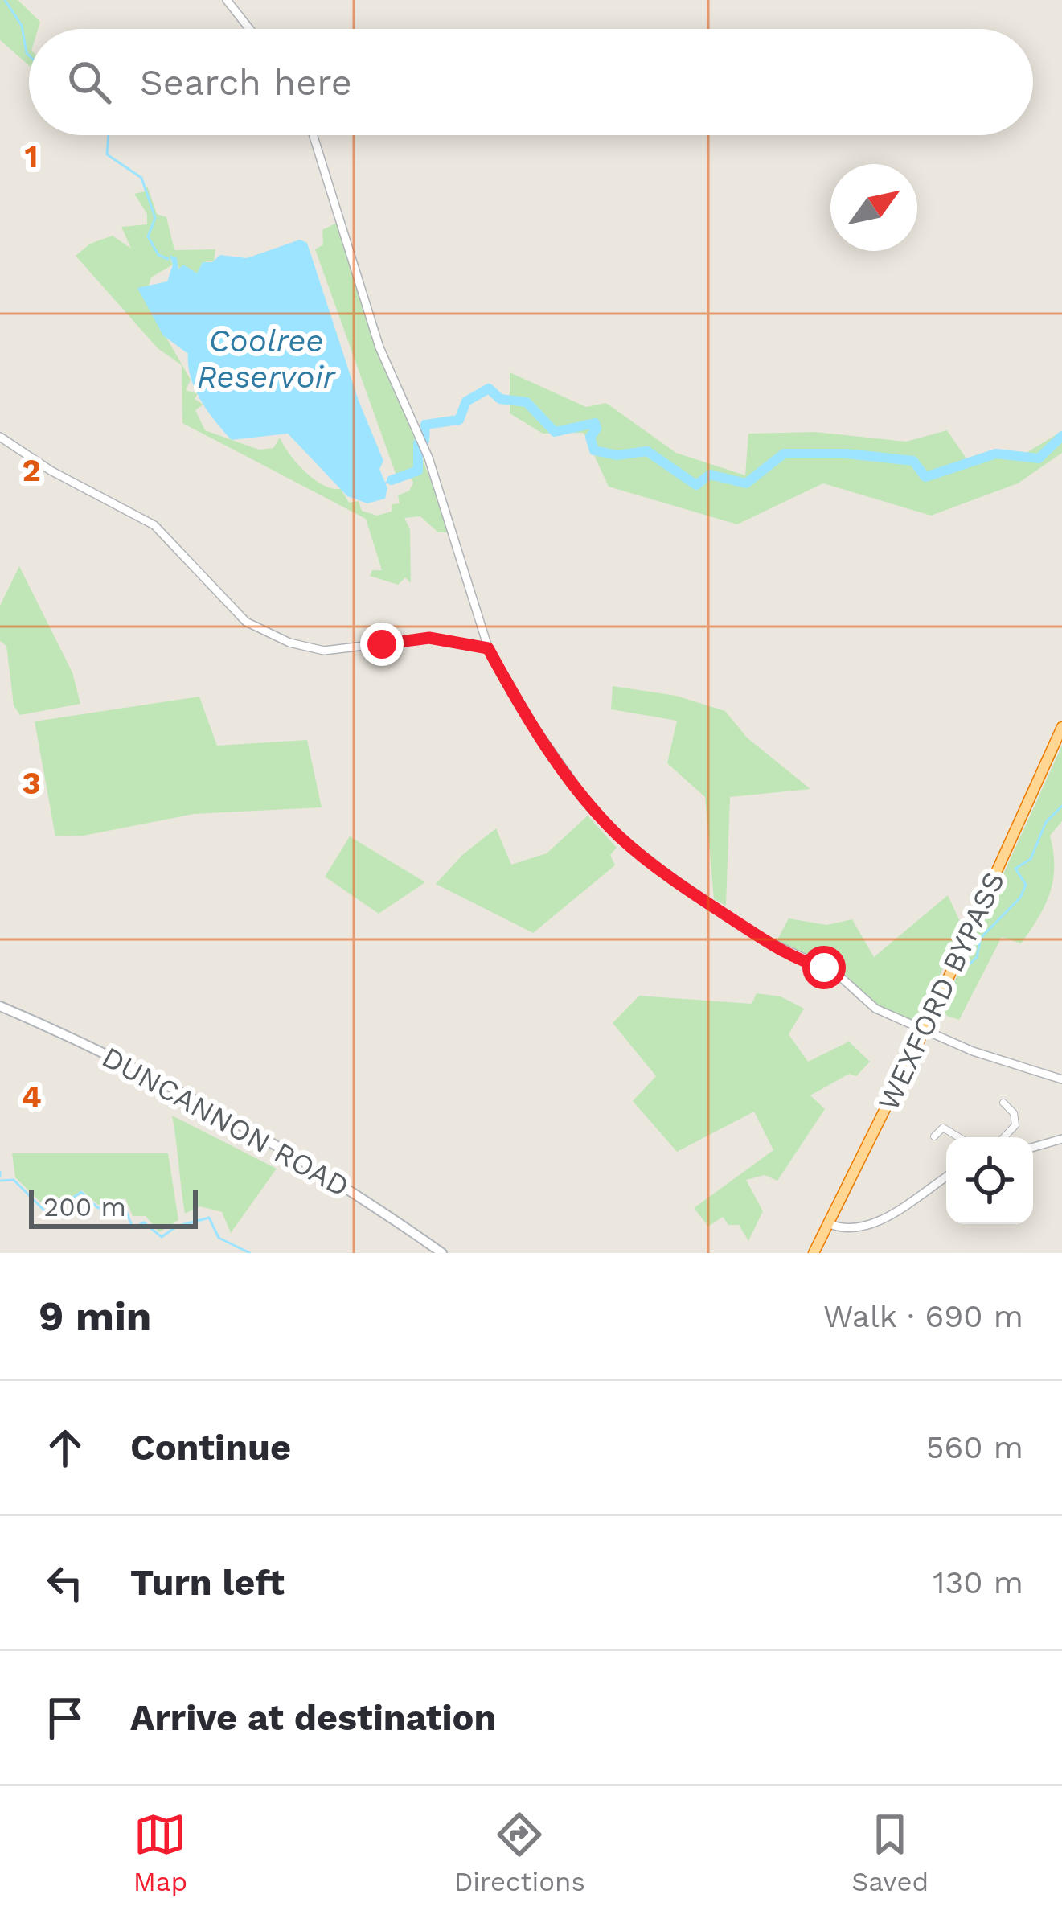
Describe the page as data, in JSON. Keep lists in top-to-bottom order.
{
  "streets": {
    "highway": ["WEXFORD BYPASS"],
    "main road": ["DUNCANNON ROAD"]
  },
  "water": ["Coolree Reservoir"],
  "scale_bar": "200 m",
  "north": "top right",
  "page": {
    "search": "Search here",
    "scale": "200 m",
    "heading": ["9 min", "Walk · 690 m"],
    "list": [
      ["Continue", "560 m"],
      ["Turn left", "130 m"],
      "Arrive at destination"
    ],
    "nav": ["Map", "Directions", "Saved"]
  },
  "grid": {
    "rows": [
      "1",
      "2",
      "3",
      "4"
    ]
  }
}
